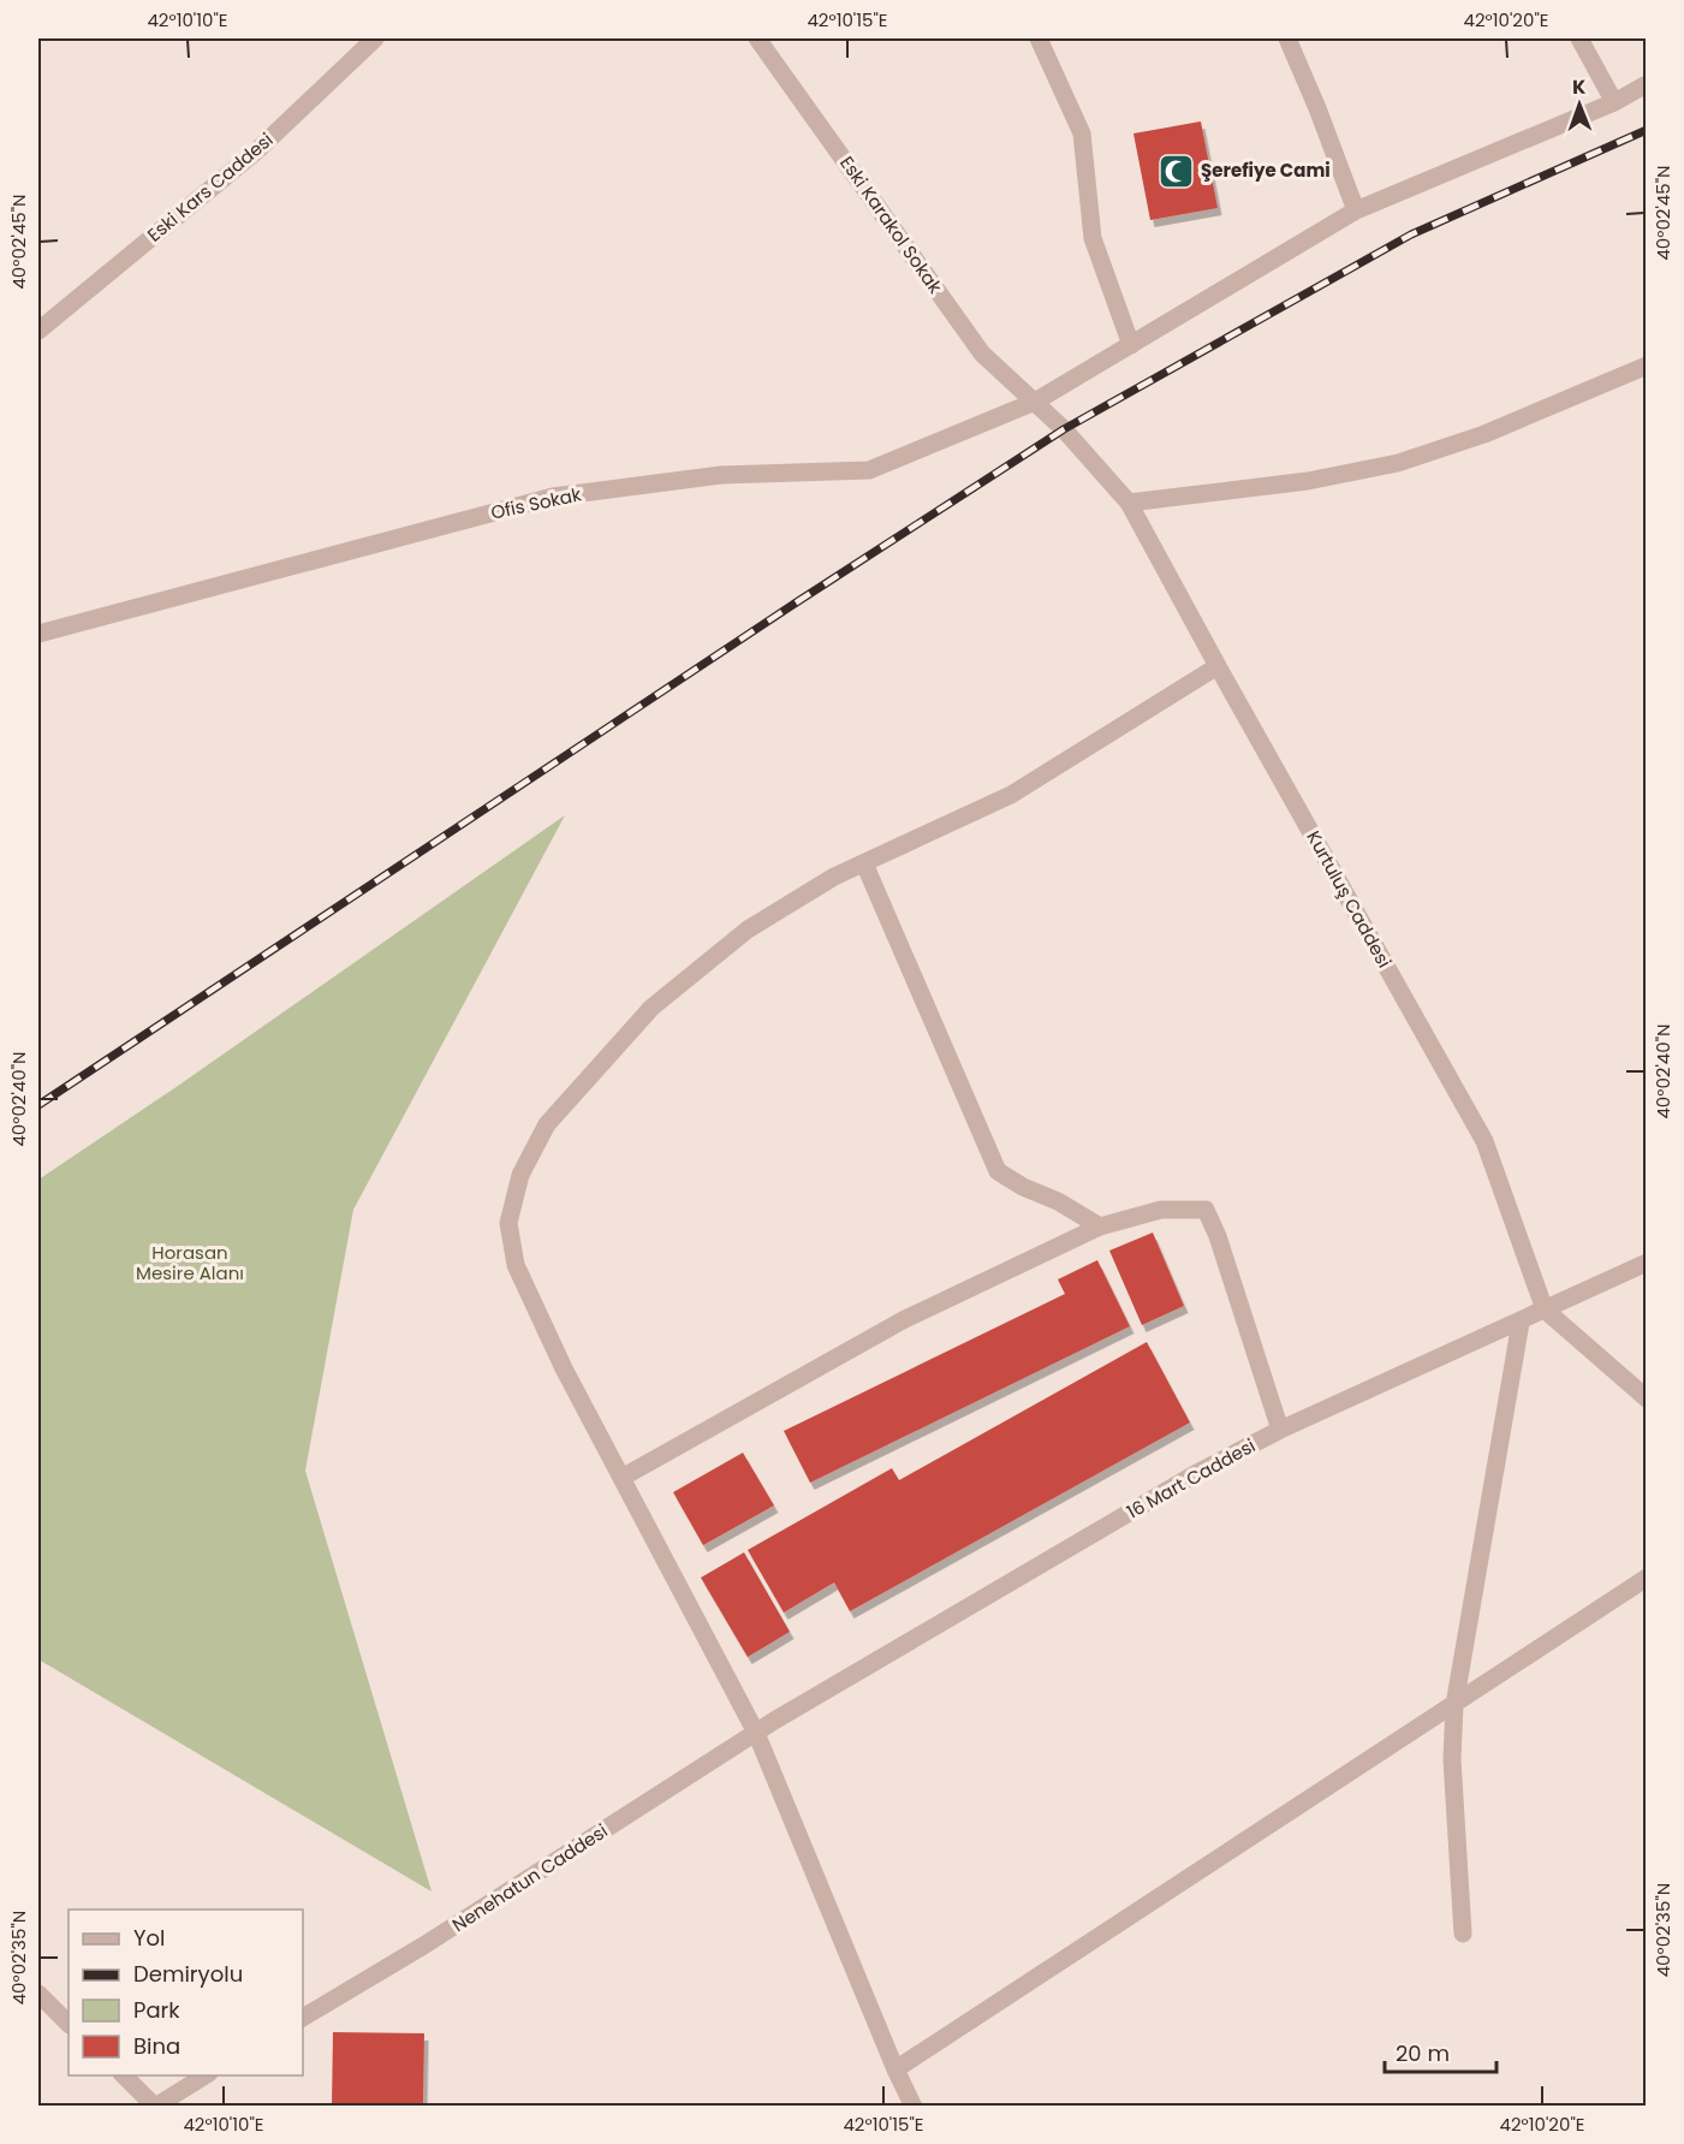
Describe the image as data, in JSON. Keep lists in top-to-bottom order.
{
  "streets": {
    "street": [
      "Eski Kars Caddesi",
      "Eski Karakol Sokak",
      "Ofis Sokak",
      "Kurtuluş Caddesi",
      "16 Mart Caddesi",
      "Nenehatun Caddesi"
    ]
  },
  "crossings": [
    ["Eski Karakol Sokak", "Ofis Sokak"],
    ["Eski Karakol Sokak", "Kurtuluş Caddesi"],
    ["Ofis Sokak", "Kurtuluş Caddesi"],
    ["Kurtuluş Caddesi", "16 Mart Caddesi"],
    ["16 Mart Caddesi", "Nenehatun Caddesi"]
  ],
  "parks": ["Horasan Mesire Alanı"],
  "places": {
    "mosque": ["Şerefiye Cami"]
  },
  "legend": [
    "Yol",
    "Demiryolu",
    "Park",
    "Bina"
  ],
  "scale_bar": "20 m",
  "north": "top",
  "coordinates": [
    "42°10'10\"E",
    "42°10'15\"E",
    "42°10'20\"E",
    "40°02'45\"N",
    "40°02'40\"N",
    "40°02'35\"N"
  ]
}
